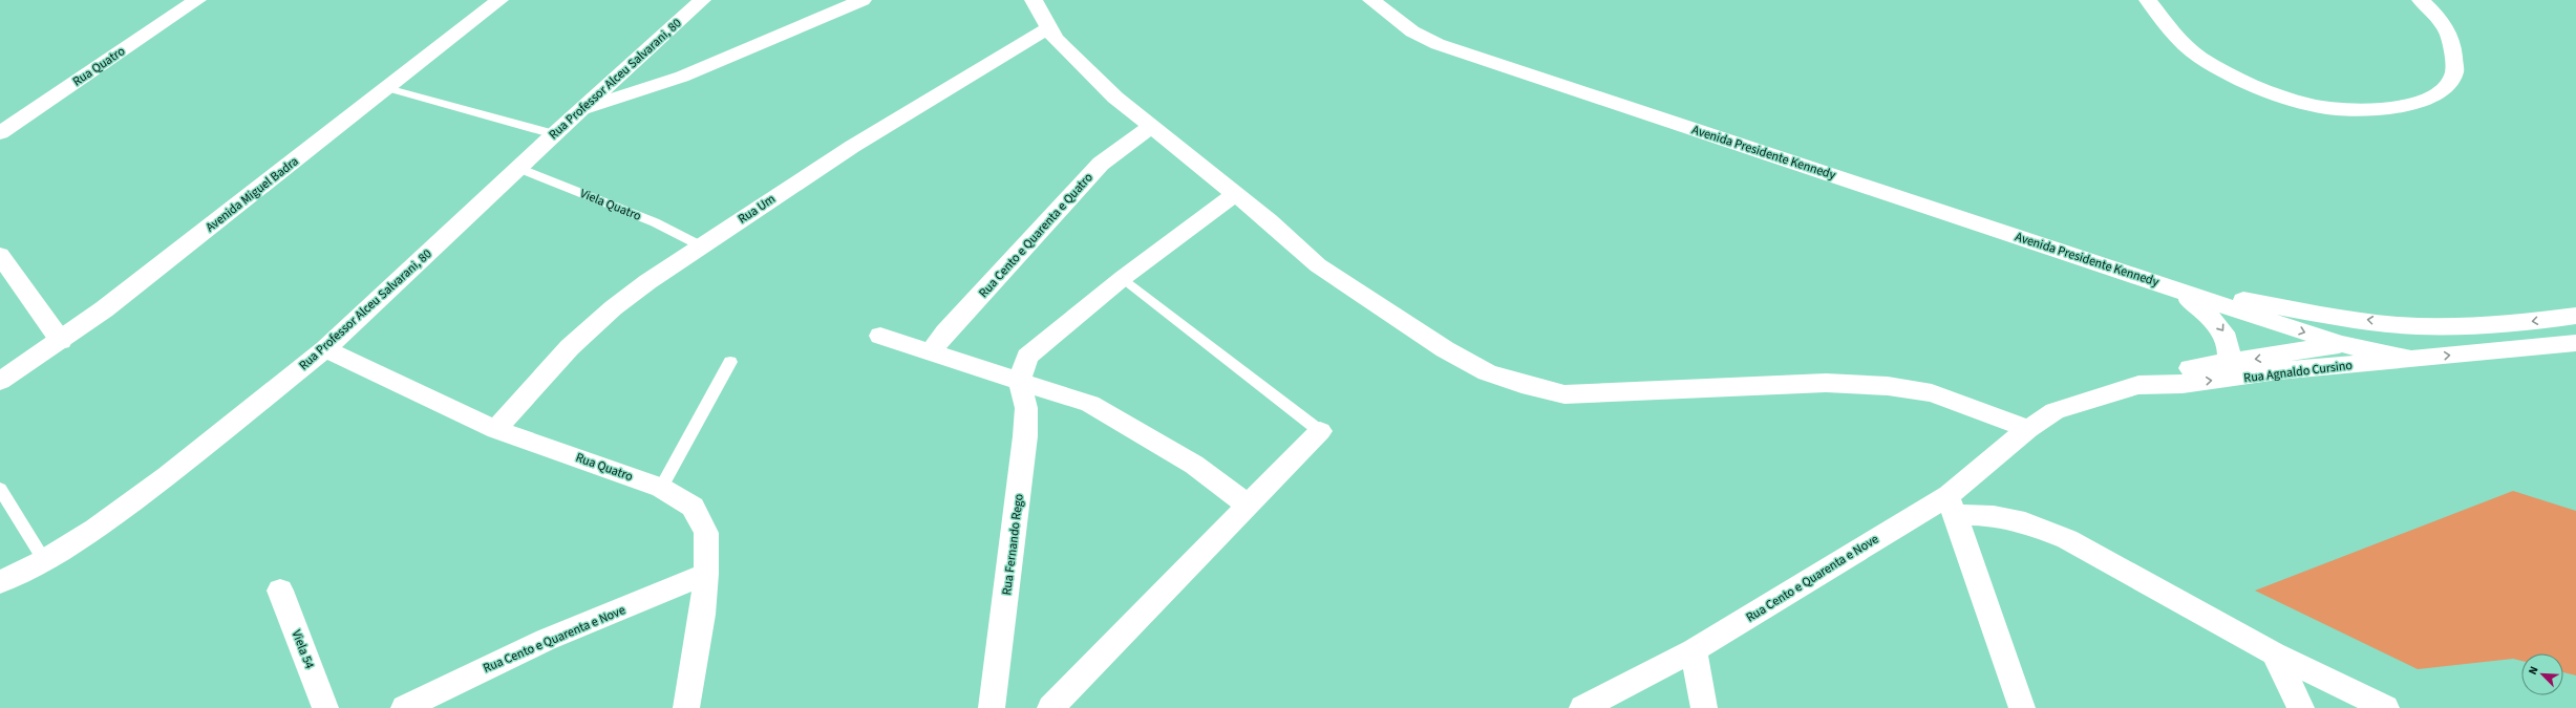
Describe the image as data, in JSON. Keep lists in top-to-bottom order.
{
  "streets": {
    "street": [
      "Rua Quatro",
      "Rua Professor Alceu Salvarani, 80",
      "Avenida Presidente Kennedy",
      "Avenida Miguel Badra",
      "Rua Um",
      "Rua Cento e Quarenta e Quatro",
      "Rua Agnaldo Cursino",
      "Rua Fernando Rego",
      "Rua Cento e Quarenta e Nove",
      "Viela 54"
    ],
    "lane": ["Viela Quatro"]
  },
  "crossings": [
    ["Rua Quatro", "Rua Professor Alceu Salvarani, 80"],
    ["Rua Quatro", "Rua Um"],
    ["Rua Quatro", "Rua Cento e Quarenta e Nove"],
    ["Rua Professor Alceu Salvarani, 80", "Viela Quatro"],
    ["Avenida Presidente Kennedy", "Rua Agnaldo Cursino"],
    ["Viela Quatro", "Rua Um"],
    ["Rua Agnaldo Cursino", "Rua Cento e Quarenta e Nove"]
  ],
  "north": "top left"
}
